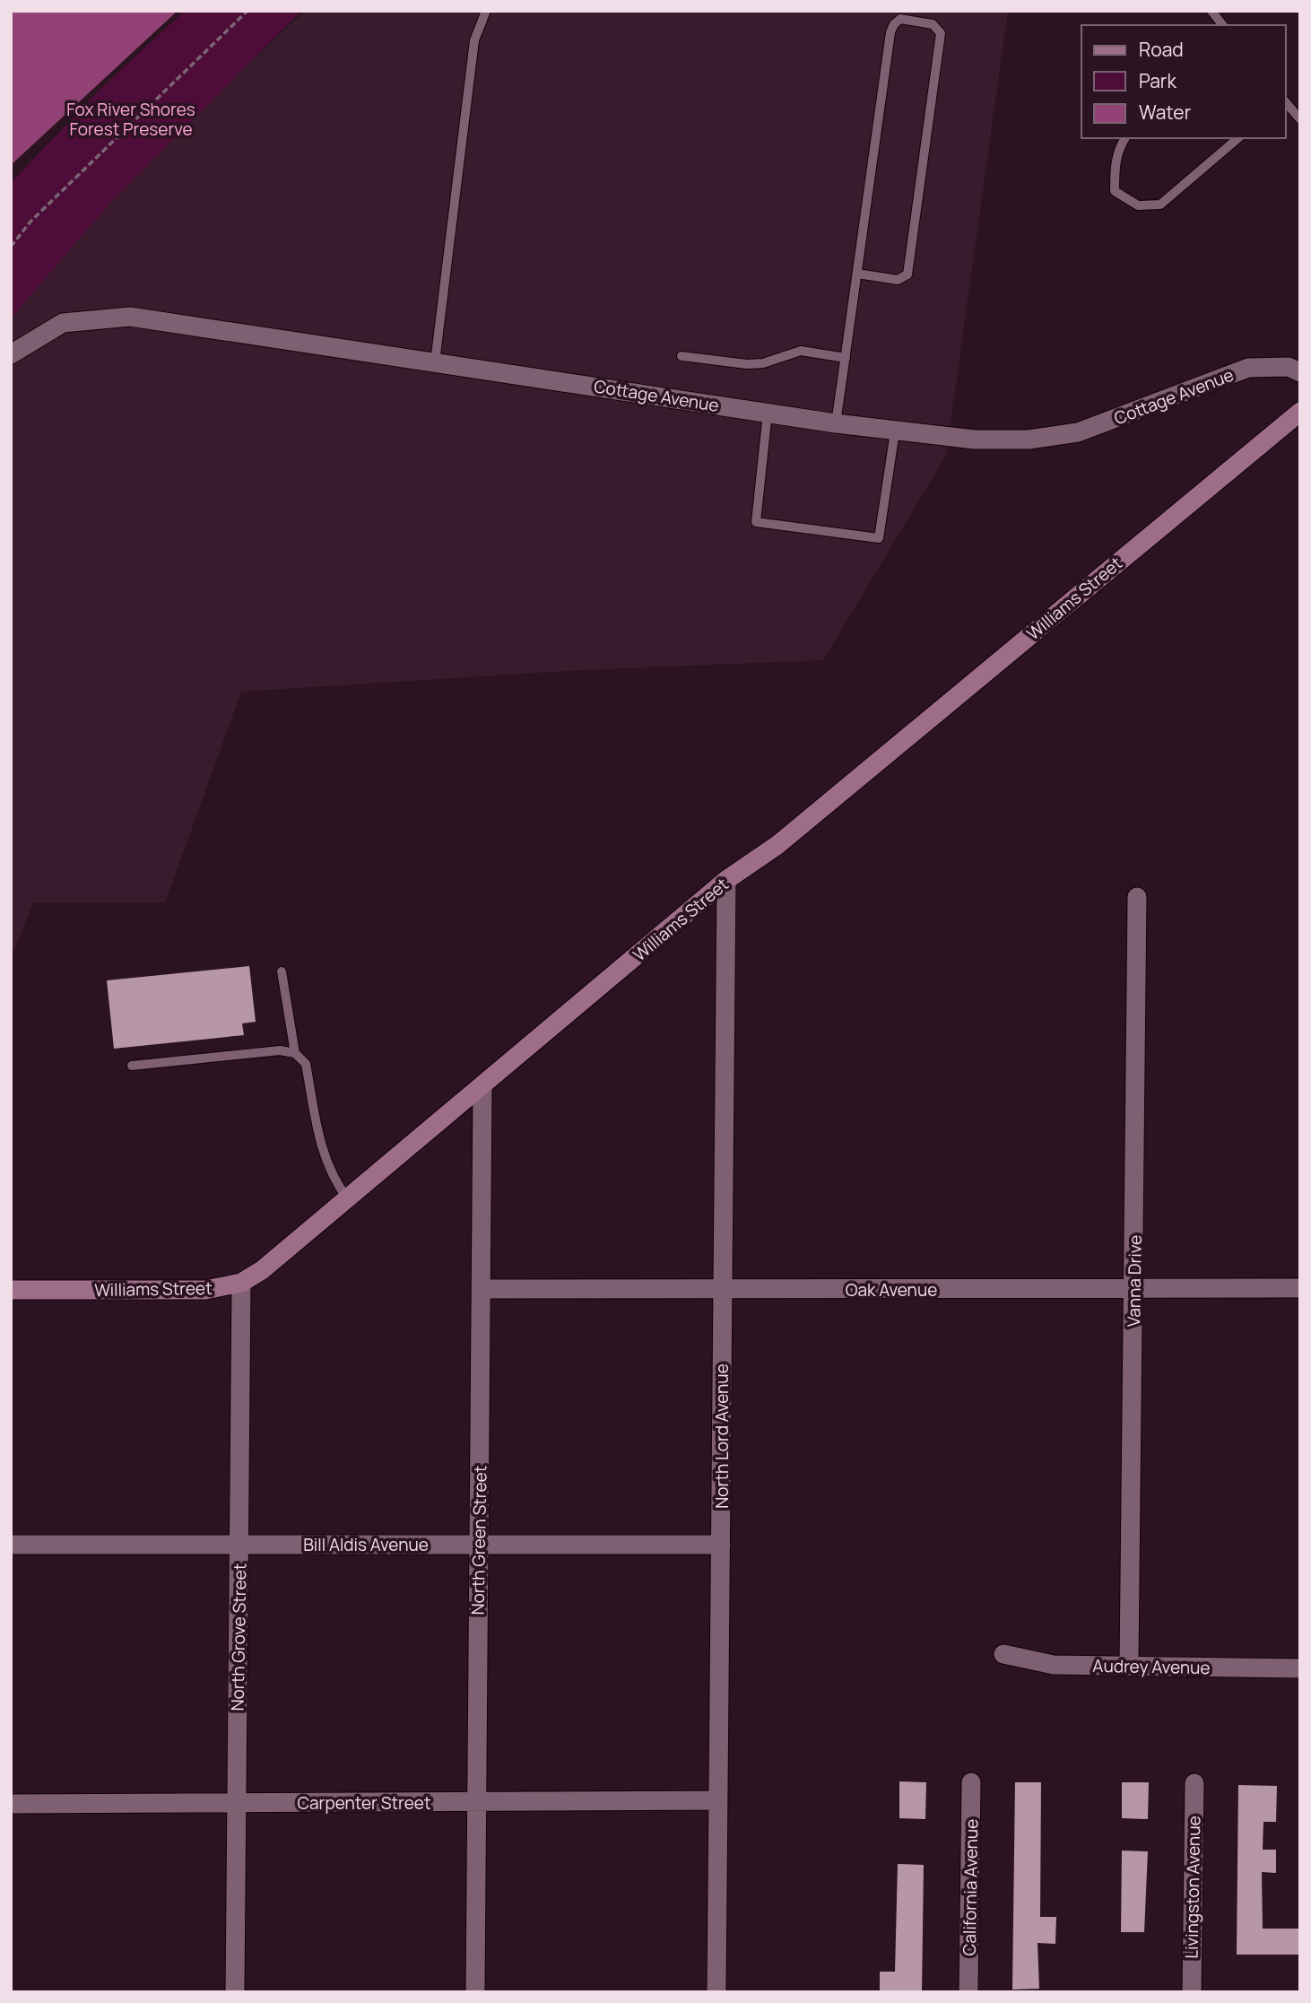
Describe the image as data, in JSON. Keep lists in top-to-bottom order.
{
  "streets": {
    "street": [
      "Cottage Avenue",
      "Williams Street",
      "Vanna Drive",
      "Oak Avenue",
      "North Lord Avenue",
      "North Green Street",
      "Bill Aldis Avenue",
      "North Grove Street",
      "Audrey Avenue",
      "Carpenter Street",
      "California Avenue",
      "Livingston Avenue"
    ]
  },
  "crossings": [
    ["Williams Street", "North Lord Avenue"],
    ["Williams Street", "North Green Street"],
    ["Williams Street", "North Grove Street"],
    ["Vanna Drive", "Oak Avenue"],
    ["Vanna Drive", "Audrey Avenue"],
    ["Oak Avenue", "North Lord Avenue"],
    ["Oak Avenue", "North Green Street"],
    ["North Lord Avenue", "Bill Aldis Avenue"],
    ["North Lord Avenue", "Carpenter Street"],
    ["North Green Street", "Bill Aldis Avenue"],
    ["North Green Street", "Carpenter Street"],
    ["Bill Aldis Avenue", "North Grove Street"],
    ["North Grove Street", "Carpenter Street"]
  ],
  "parks": ["Fox River Shores Forest Preserve"],
  "legend": ["Road", "Park", "Water"]
}
